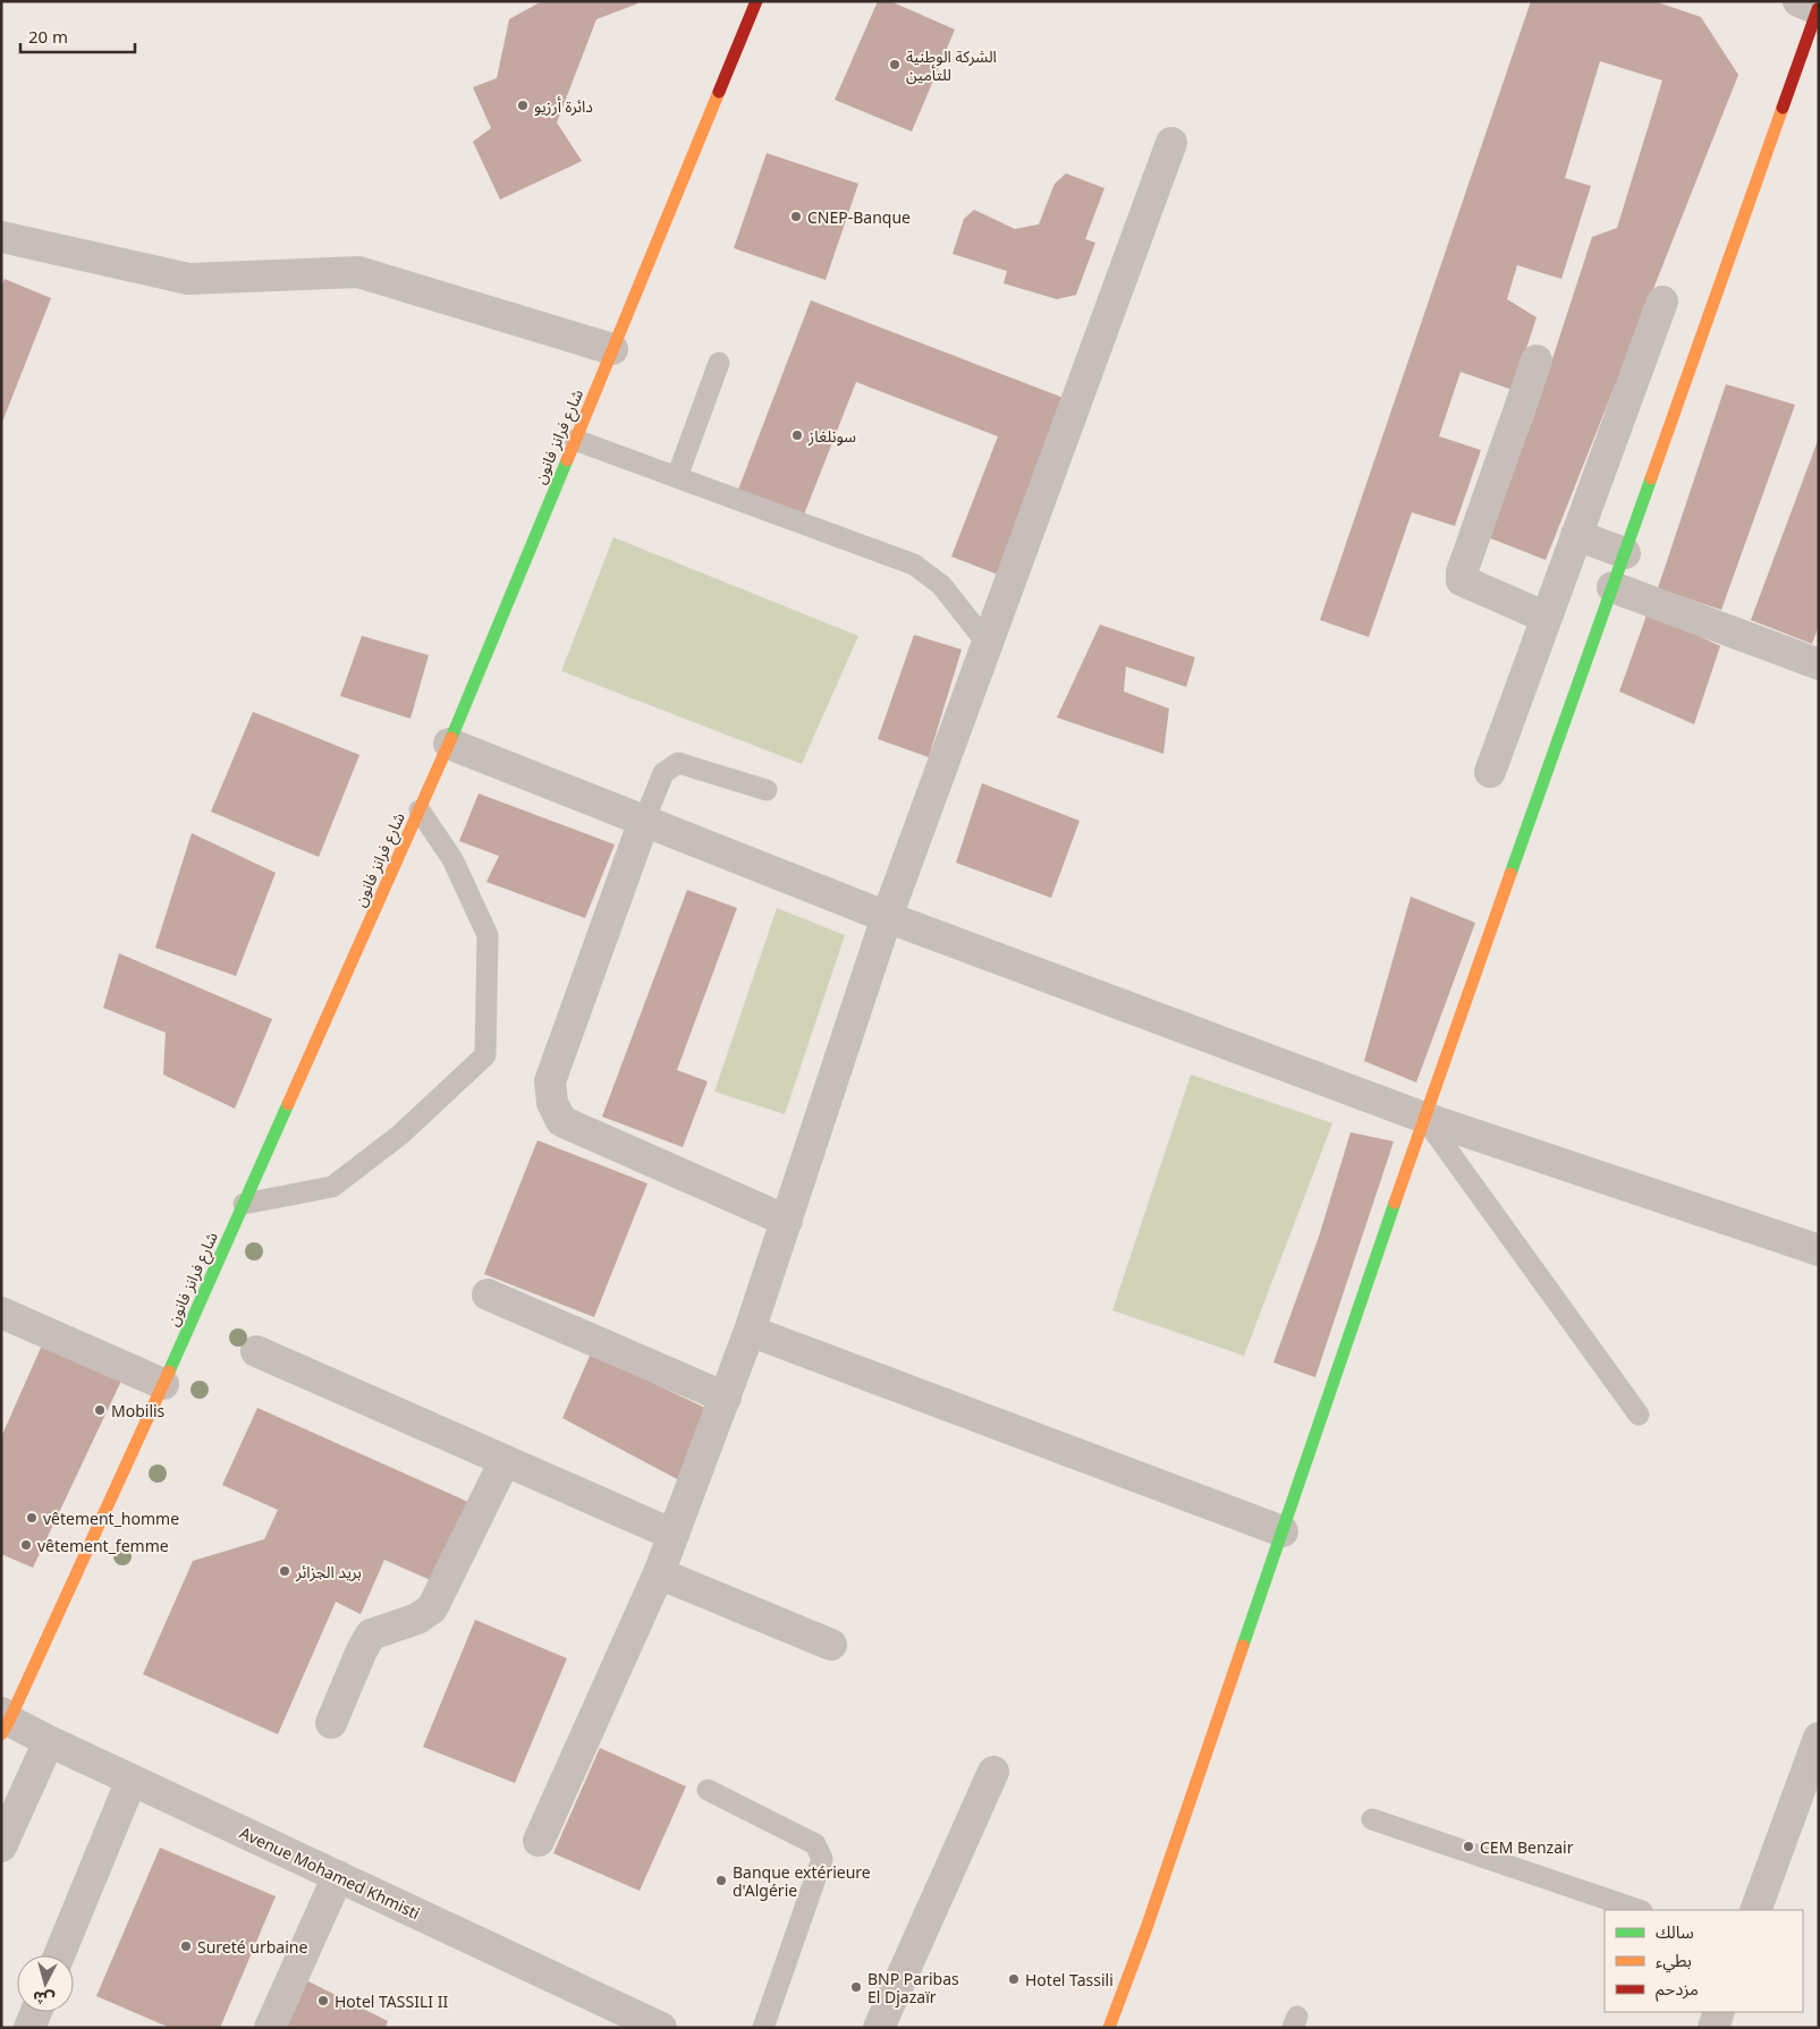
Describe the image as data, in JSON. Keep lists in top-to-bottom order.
{
  "streets": {
    "street": ["شارع فرانز فانون", "Avenue Mohamed Khmisti"]
  },
  "crossings": [
    ["شارع فرانز فانون", "Avenue Mohamed Khmisti"]
  ],
  "places": [
    "الشركة الوطنية للتأمين",
    "دائرة أرزيو",
    "CNEP-Banque",
    "سونلغاز",
    "Mobilis",
    "vêtement_homme",
    "vêtement_femme",
    "بريد الجزائر",
    "CEM Benzair",
    "Banque extérieure d'Algérie",
    "Sureté urbaine",
    "Hotel Tassili",
    "BNP Paribas El Djazaïr",
    "Hotel TASSILI II"
  ],
  "legend": ["سالك", "بطيء", "مزدحم"],
  "scale_bar": "20 m",
  "north": "bottom"
}
